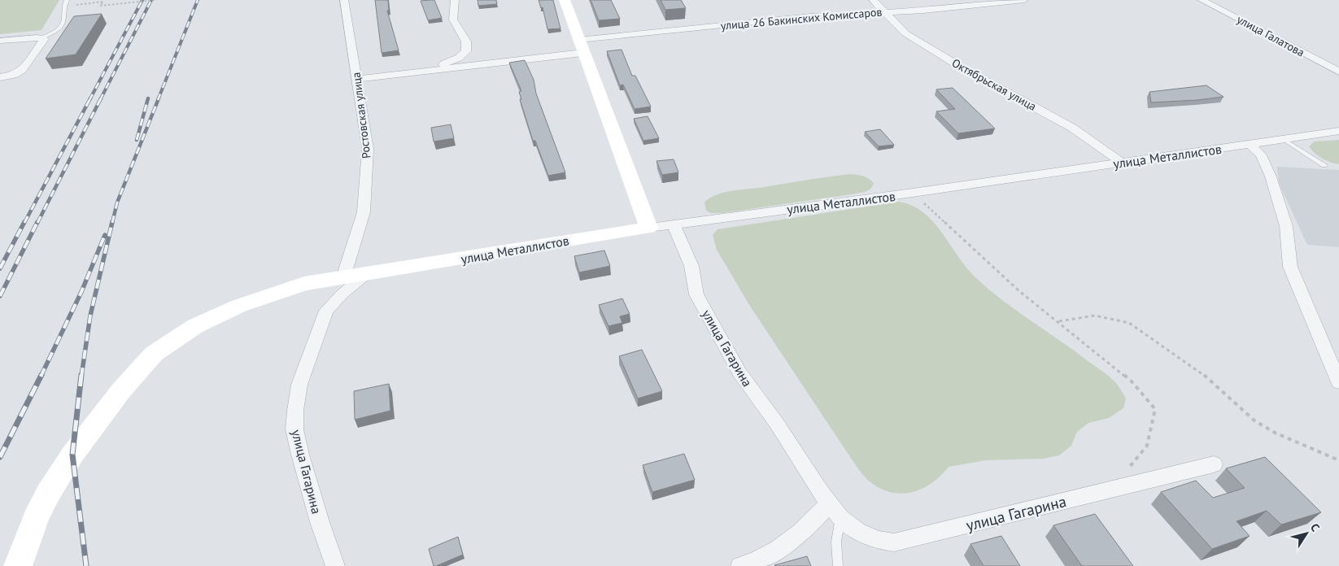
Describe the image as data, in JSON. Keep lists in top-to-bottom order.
{
  "streets": {
    "main road": ["улица Металлистов"],
    "street": [
      "улица 26 Бакинских Комиссаров",
      "улица Галатова",
      "Октябрьская улица",
      "Ростовская улица",
      "улица Гагарина"
    ]
  },
  "crossings": [
    ["улица 26 Бакинских Комиссаров", "Октябрьская улица"],
    ["Октябрьская улица", "улица Металлистов"],
    ["Ростовская улица", "улица Металлистов"],
    ["Ростовская улица", "улица Гагарина"],
    ["улица Металлистов", "улица Гагарина"]
  ],
  "north": "top right"
}
